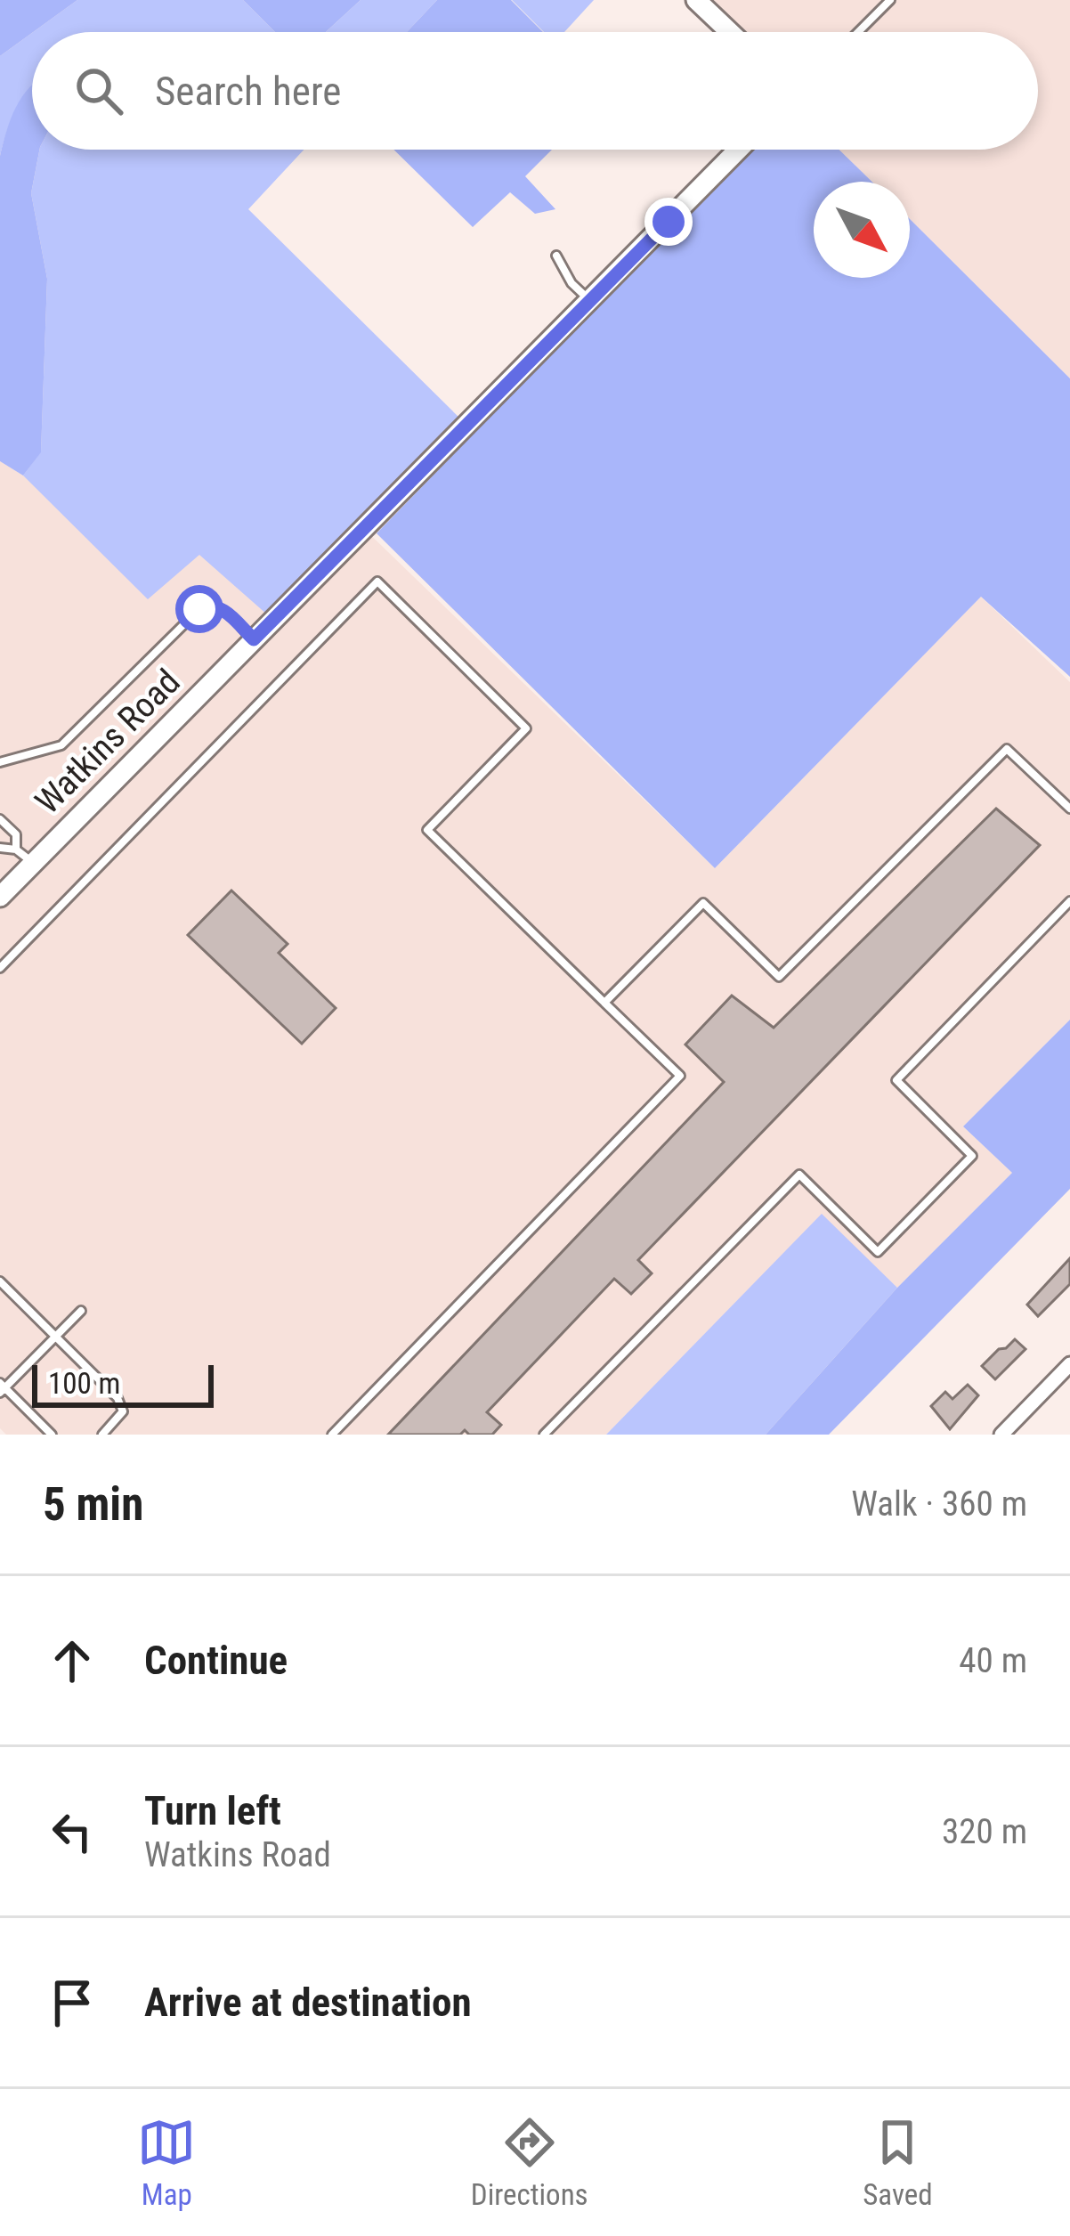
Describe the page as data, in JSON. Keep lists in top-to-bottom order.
{
  "streets": {
    "street": ["Watkins Road"]
  },
  "scale_bar": "100 m",
  "north": "bottom right",
  "page": {
    "search": "Search here",
    "scale": "100 m",
    "heading": ["5 min", "Walk · 360 m"],
    "list": [
      ["Continue", "40 m"],
      ["Turn left", "Watkins Road", "320 m"],
      "Arrive at destination"
    ],
    "nav": ["Map", "Directions", "Saved"]
  }
}
